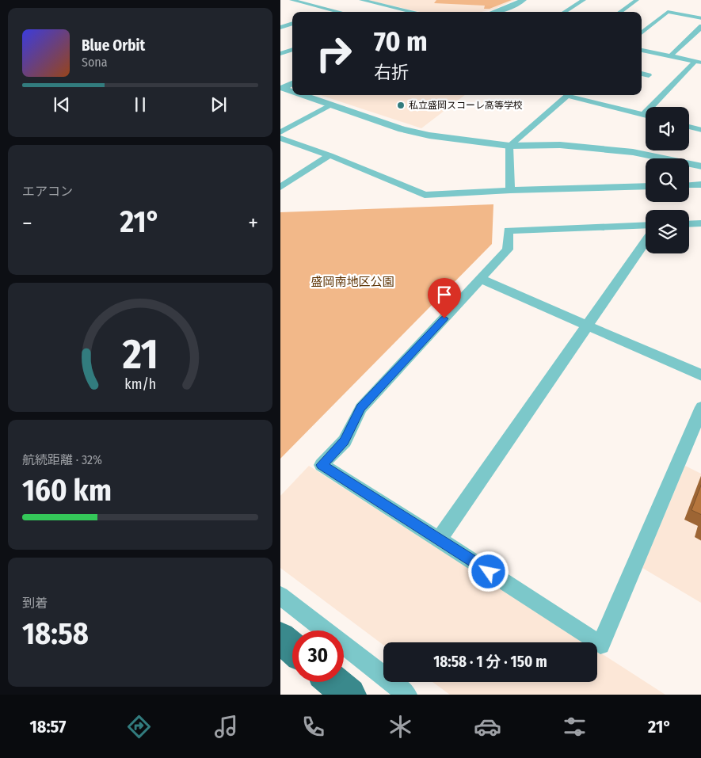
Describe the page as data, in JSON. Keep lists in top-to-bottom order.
{
  "parks": ["盛岡南地区公園"],
  "places": ["私立盛岡スコーレ高等学校"],
  "page": {
    "turn": ["70 m", "右折"],
    "song": ["Blue Orbit", "Sona"],
    "tile": [
      "エアコン",
      ["航続距離 · 32%", "160 km"],
      ["到着", "18:58"]
    ],
    "heat": ["−", "21°", "+"],
    "limit": "30",
    "trip": "18:58 · 1 分 · 150 m",
    "tabs": ["18:57", "21°"],
    "gauge": ["21", "km/h"]
  }
}
